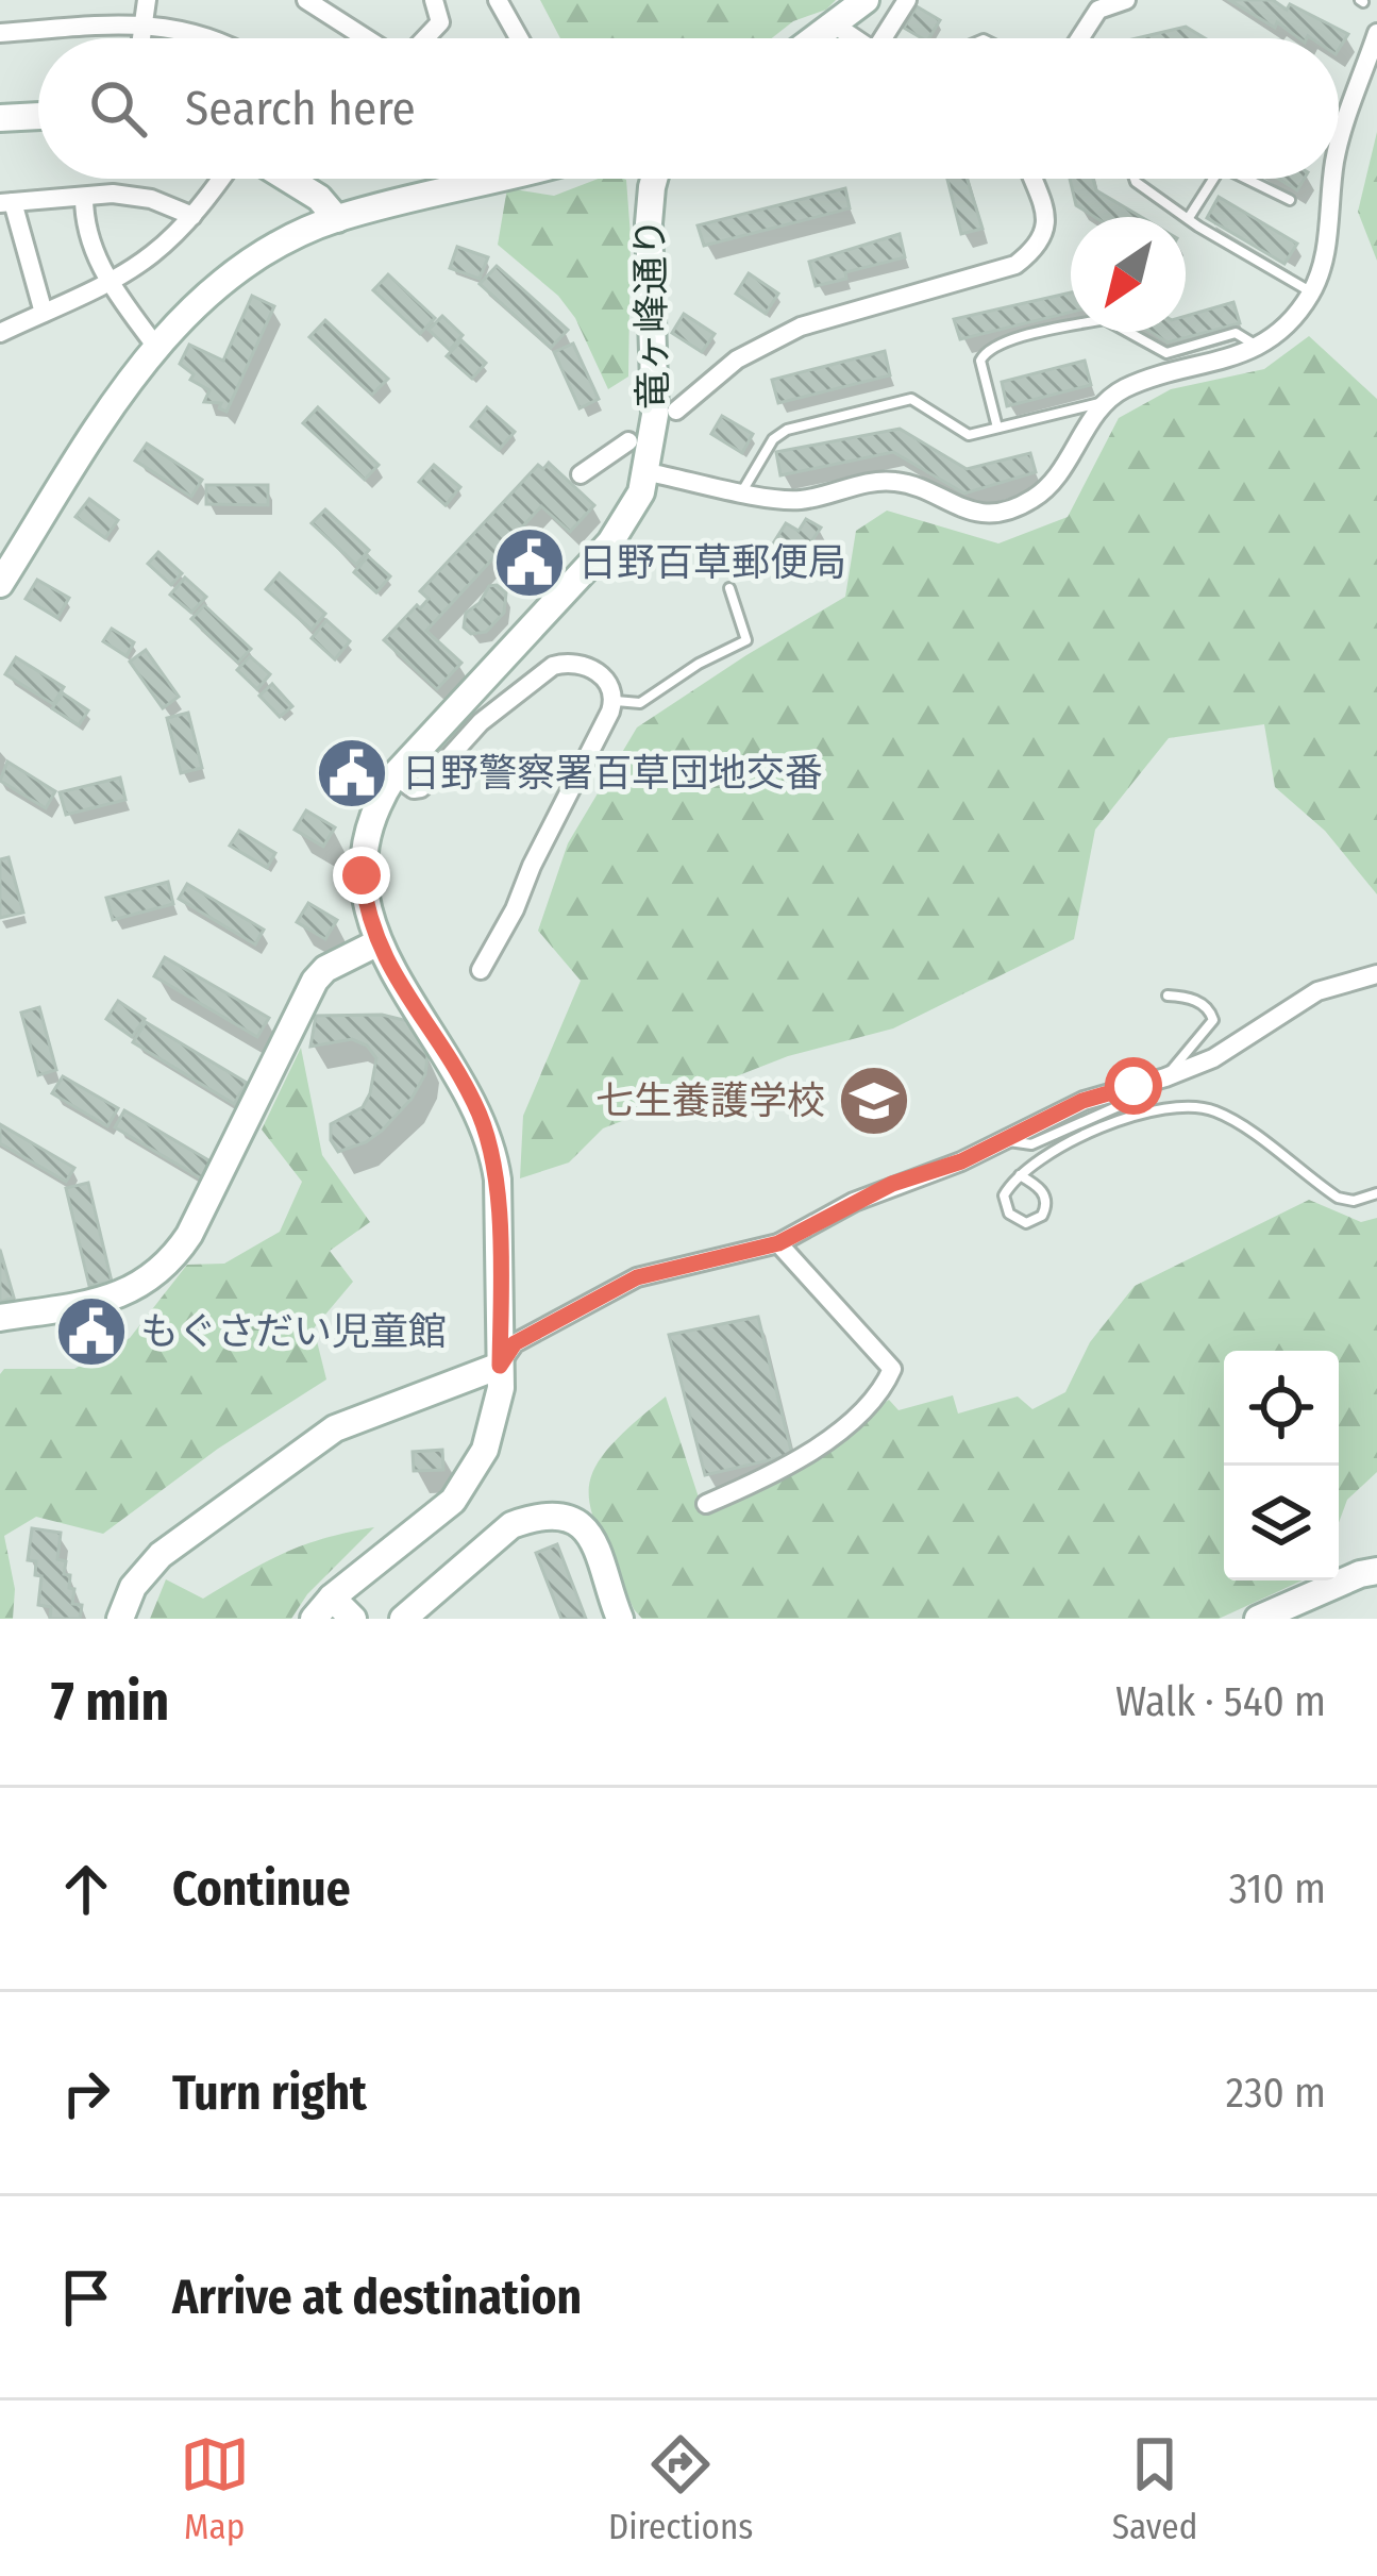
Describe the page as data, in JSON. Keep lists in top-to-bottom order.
{
  "streets": {
    "street": ["竜ヶ峰通り"]
  },
  "places": {
    "public building": ["日野百草郵便局", "日野警察署百草団地交番", "もぐさだい児童館"],
    "school or university": ["七生養護学校"]
  },
  "north": "bottom left",
  "page": {
    "search": "Search here",
    "heading": ["7 min", "Walk · 540 m"],
    "list": [
      ["Continue", "310 m"],
      ["Turn right", "230 m"],
      "Arrive at destination"
    ],
    "nav": ["Map", "Directions", "Saved"]
  }
}
